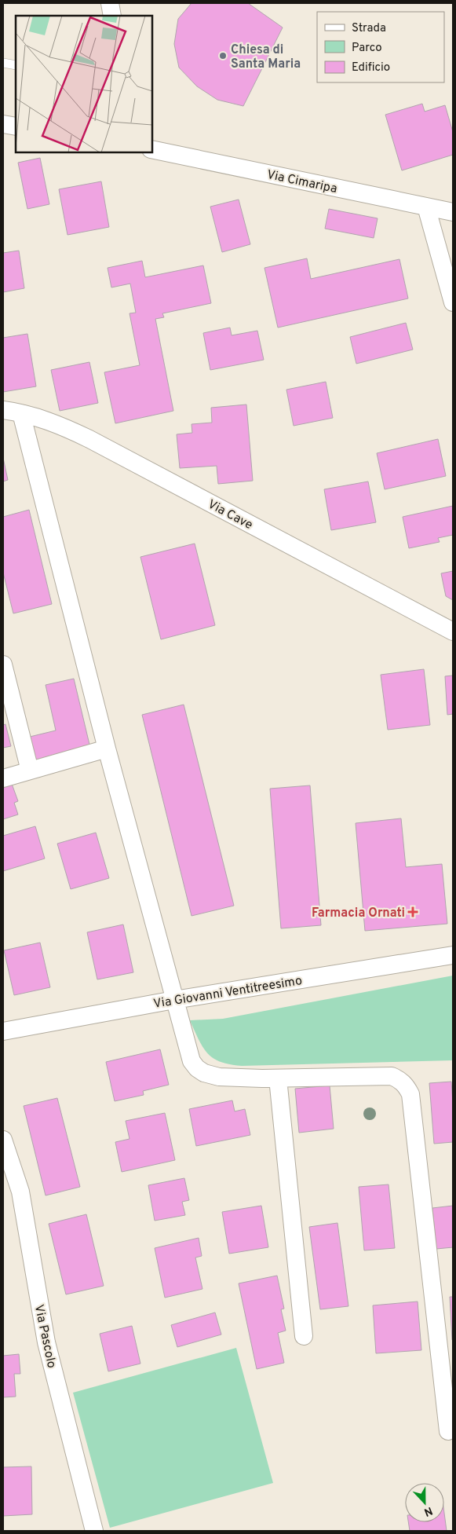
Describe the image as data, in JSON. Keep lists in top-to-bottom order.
{
  "streets": {
    "street": [
      "Via Cimaripa",
      "Via Cave",
      "Via Giovanni Ventitreesimo",
      "Via Pascolo"
    ]
  },
  "places": {
    "other": ["Chiesa di Santa Maria"],
    "health": ["Farmacia Ornati"]
  },
  "legend": ["Strada", "Parco", "Edificio"],
  "north": "bottom"
}
